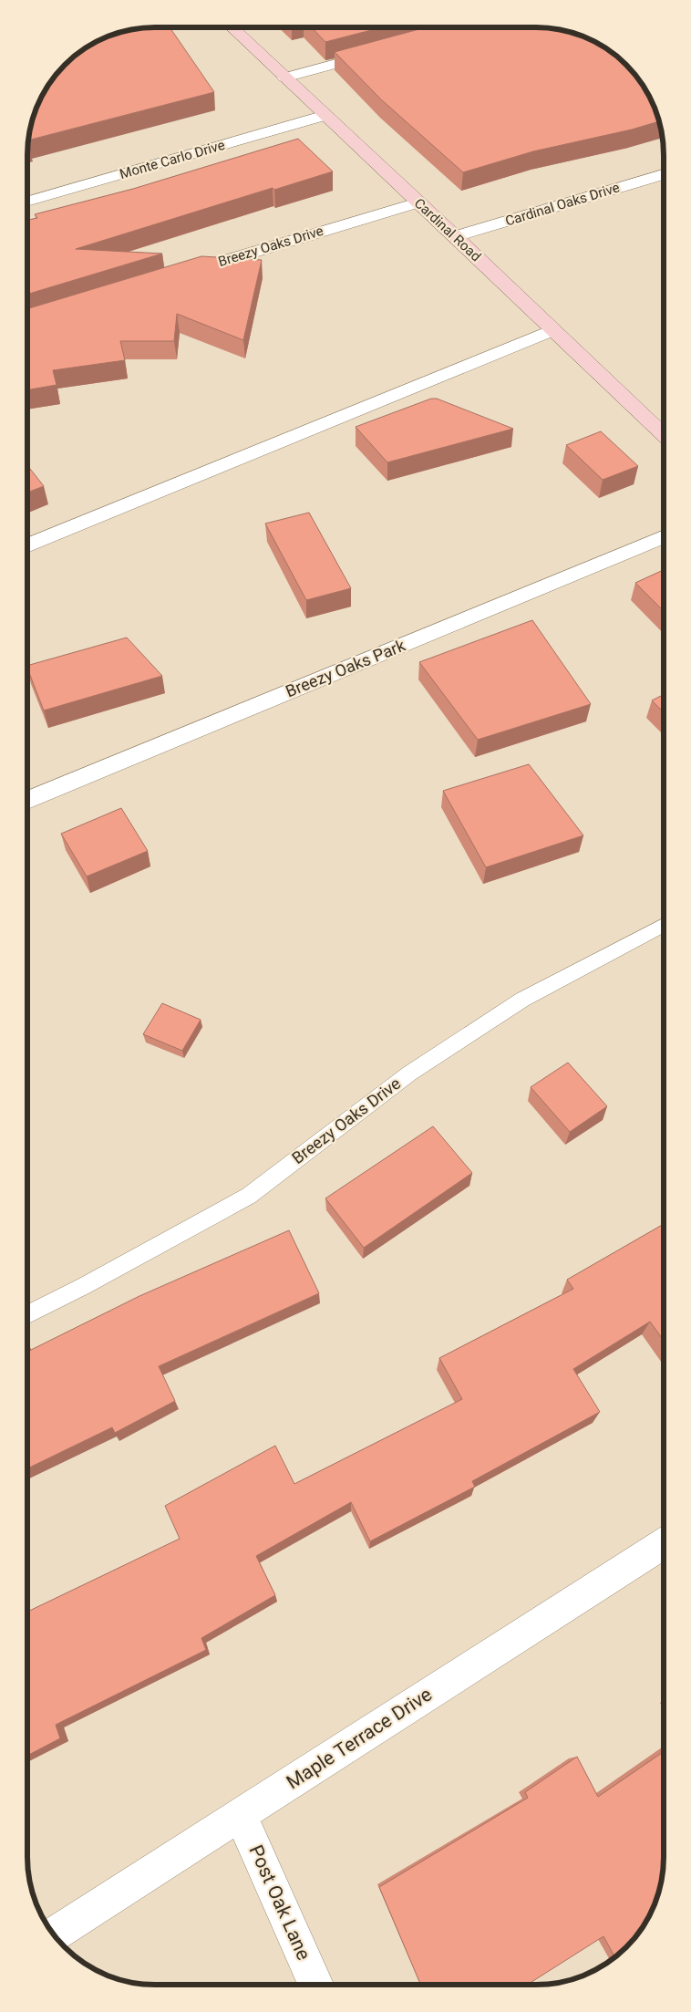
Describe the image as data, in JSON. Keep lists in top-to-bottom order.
{
  "streets": {
    "street": [
      "Monte Carlo Drive",
      "Cardinal Oaks Drive",
      "Cardinal Road",
      "Breezy Oaks Drive",
      "Breezy Oaks Park",
      "Maple Terrace Drive",
      "Post Oak Lane"
    ]
  },
  "crossings": [
    ["Monte Carlo Drive", "Cardinal Road"],
    ["Cardinal Oaks Drive", "Cardinal Road"],
    ["Cardinal Road", "Breezy Oaks Drive"],
    ["Maple Terrace Drive", "Post Oak Lane"]
  ]
}
